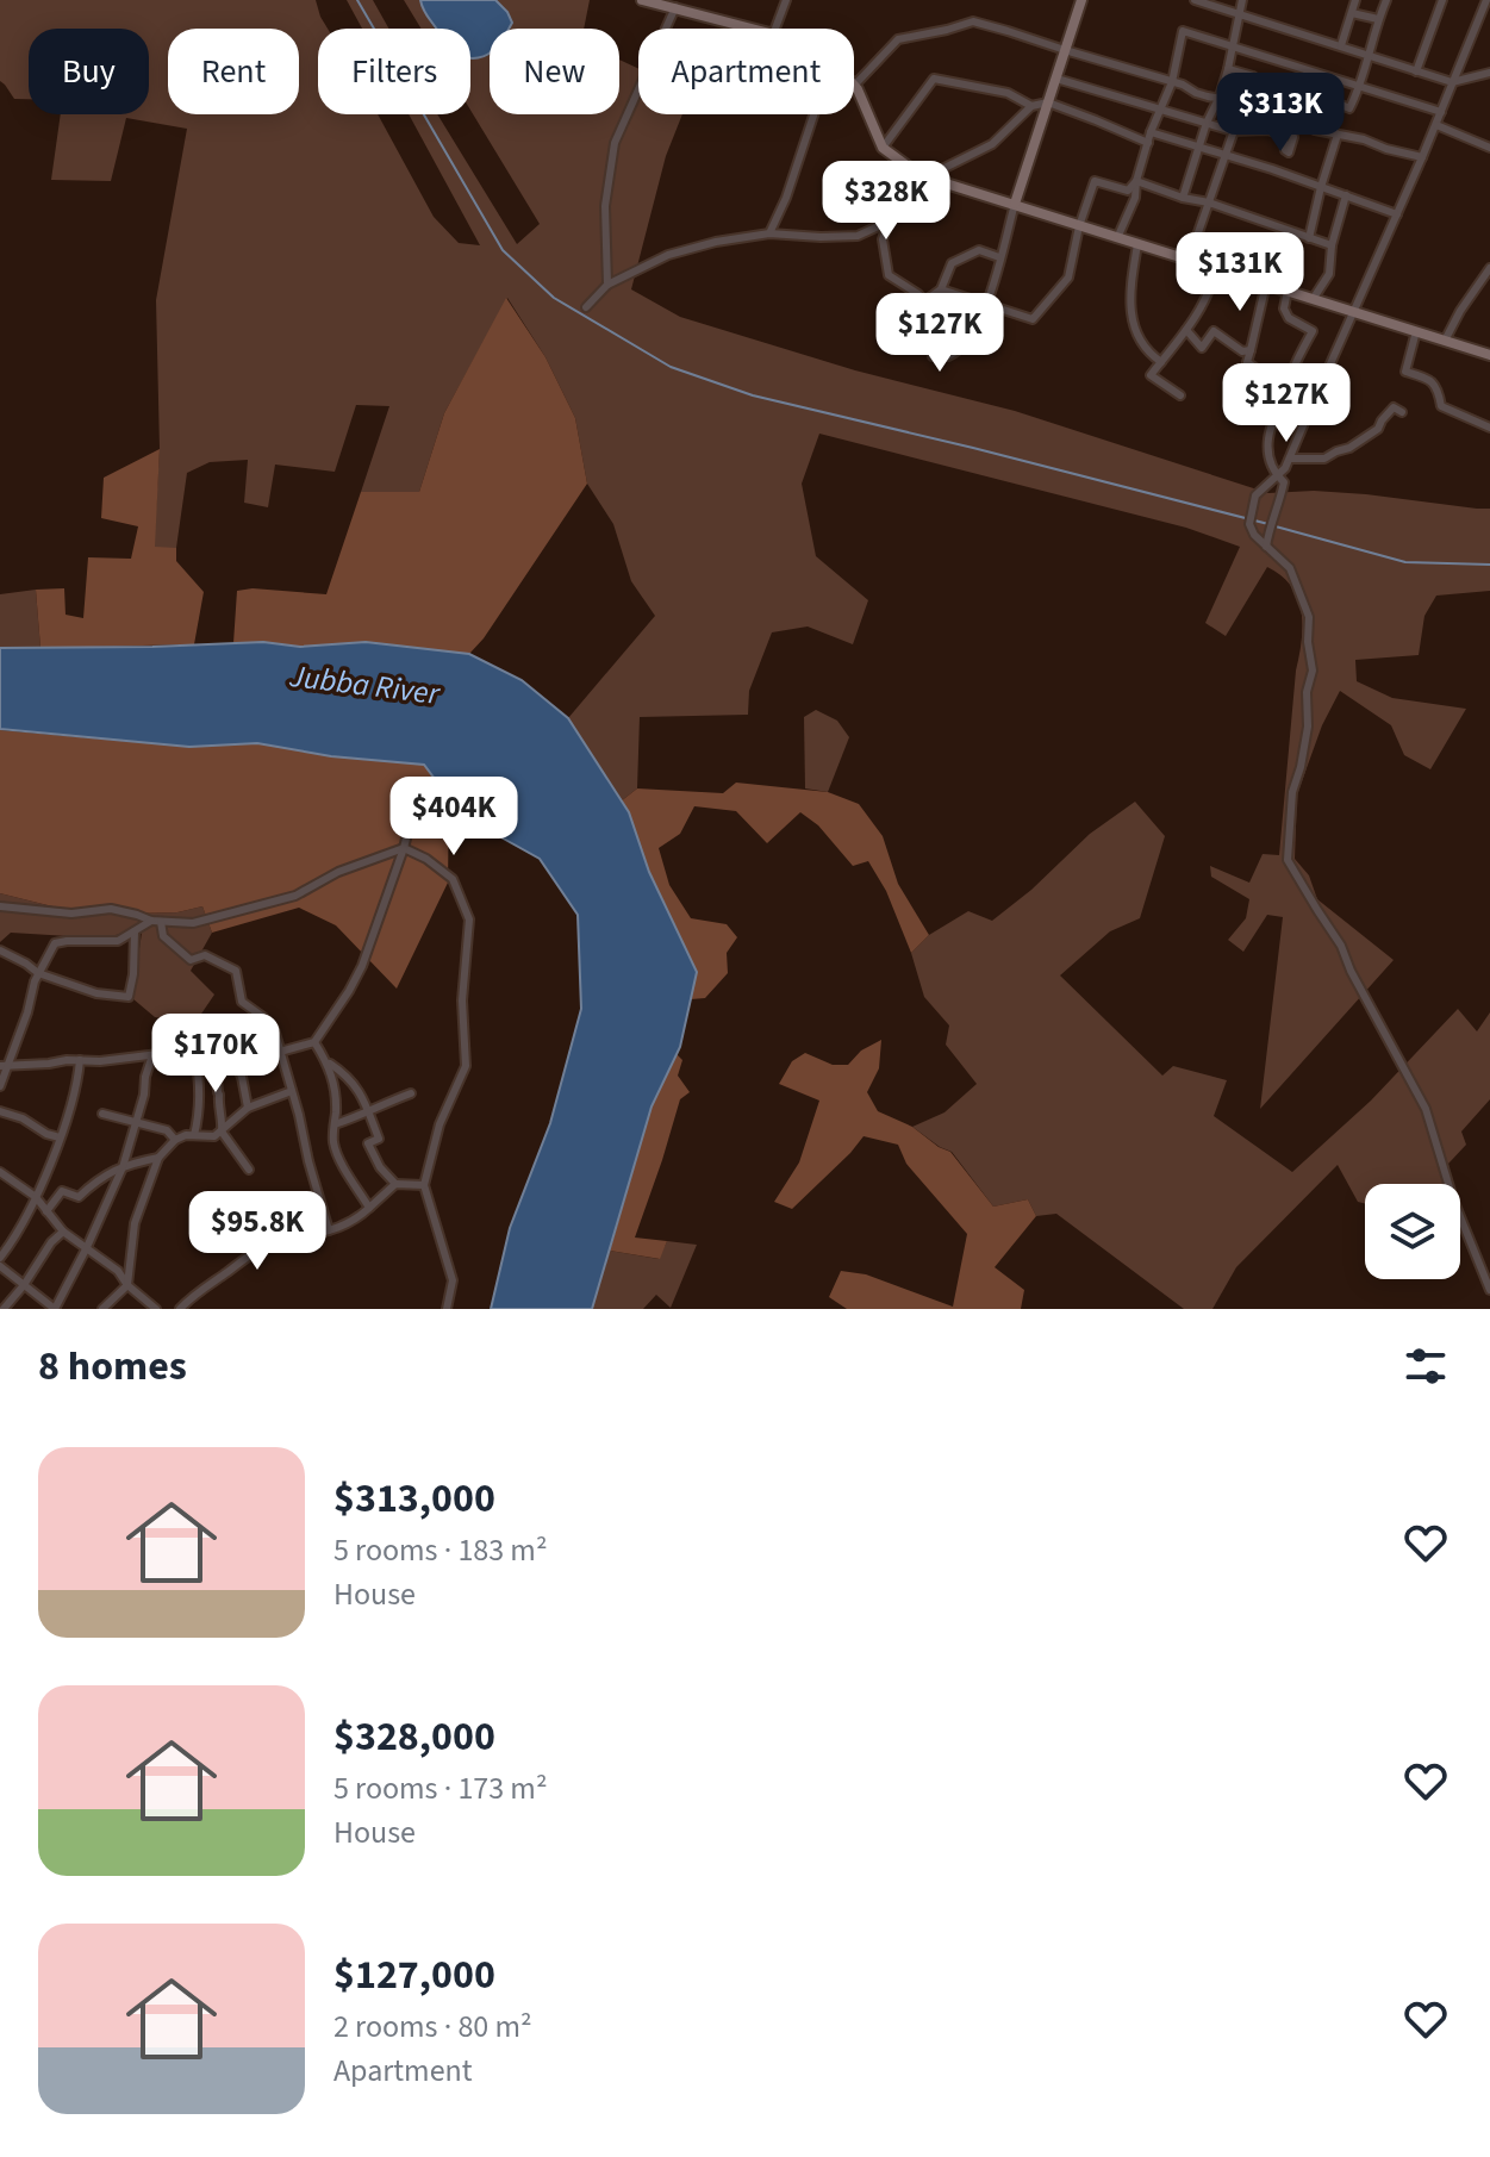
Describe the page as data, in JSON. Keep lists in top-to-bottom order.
{
  "water": ["Jubba River"],
  "page": {
    "chip": [
      "Buy",
      "Rent",
      "Filters",
      "New",
      "Apartment"
    ],
    "price": [
      "$313K",
      "$328K",
      "$131K",
      "$127K",
      "$127K",
      "$404K",
      "$170K",
      "$95.8K"
    ],
    "heading": "8 homes",
    "list": [
      {
        "name": "$313,000",
        "note": "5 rooms · 183 m² · House"
      },
      {
        "name": "$328,000",
        "note": "5 rooms · 173 m² · House"
      },
      {
        "name": "$127,000",
        "note": "2 rooms · 80 m² · Apartment"
      }
    ]
  }
}
